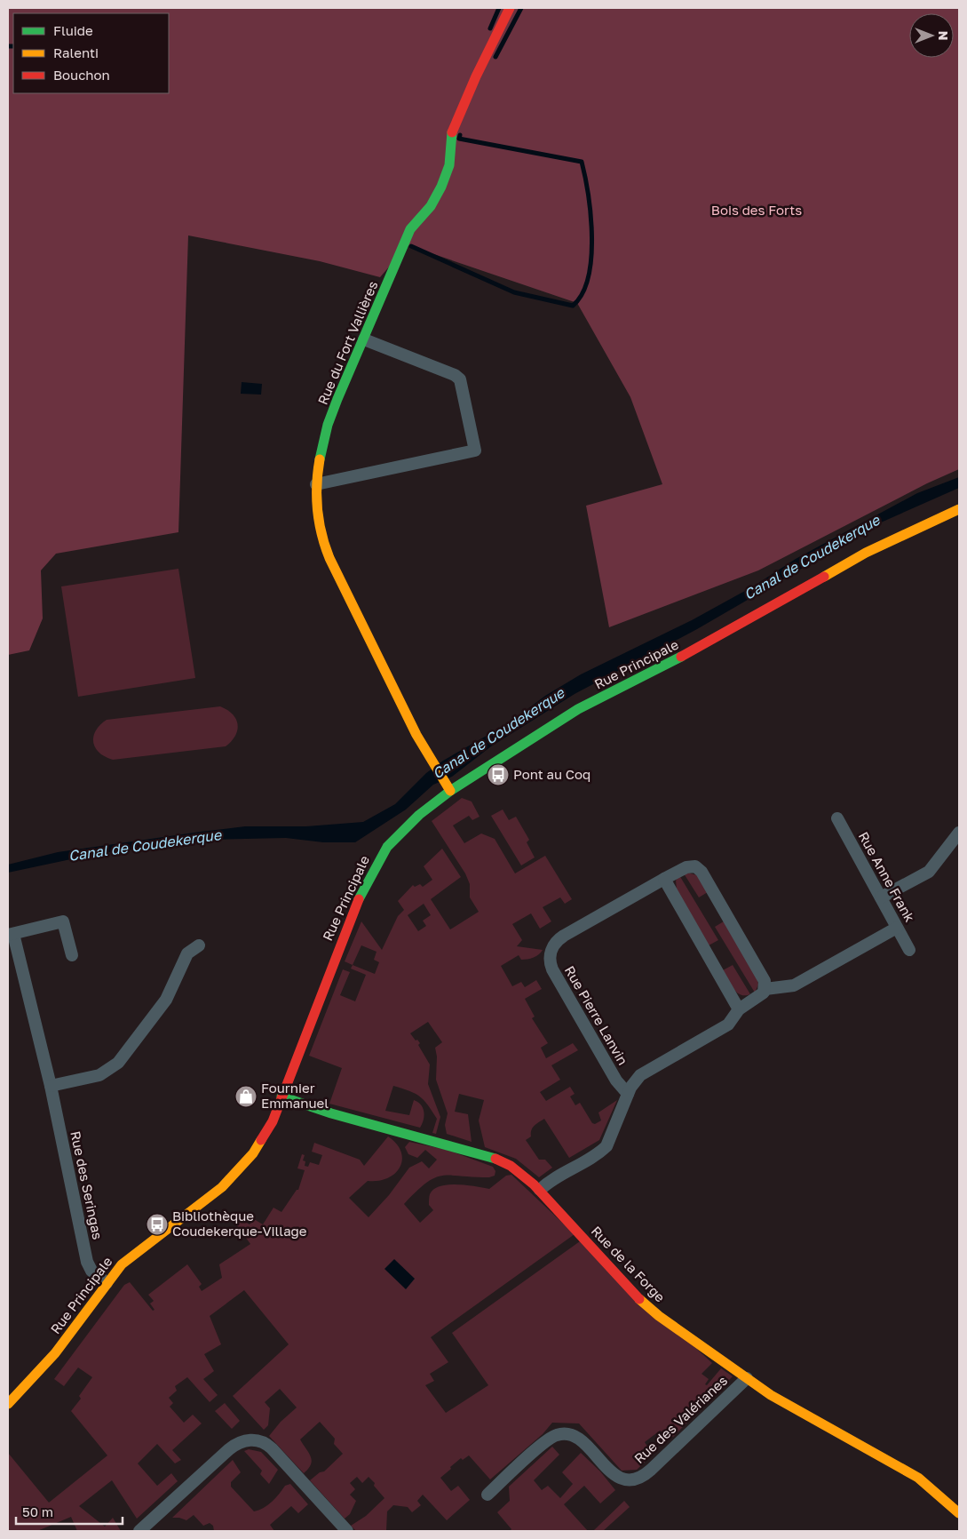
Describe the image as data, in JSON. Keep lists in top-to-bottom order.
{
  "streets": {
    "street": [
      "Rue du Fort Vallières",
      "Rue Principale",
      "Rue Anne Frank",
      "Rue Pierre Lanvin",
      "Rue des Seringas",
      "Rue de la Forge",
      "Rue des Valérianes"
    ]
  },
  "crossings": [
    ["Rue du Fort Vallières", "Rue Principale"],
    ["Rue Principale", "Rue des Seringas"],
    ["Rue Principale", "Rue de la Forge"],
    ["Rue Pierre Lanvin", "Rue de la Forge"],
    ["Rue de la Forge", "Rue des Valérianes"]
  ],
  "water": ["Canal de Coudekerque"],
  "parks": ["Bois des Forts"],
  "places": {
    "bus stop": ["Pont au Coq", "Bibliothèque Coudekerque-Village"],
    "shop": ["Fournier Emmanuel"]
  },
  "legend": ["Fluide", "Ralenti", "Bouchon"],
  "scale_bar": "50 m",
  "north": "right"
}
